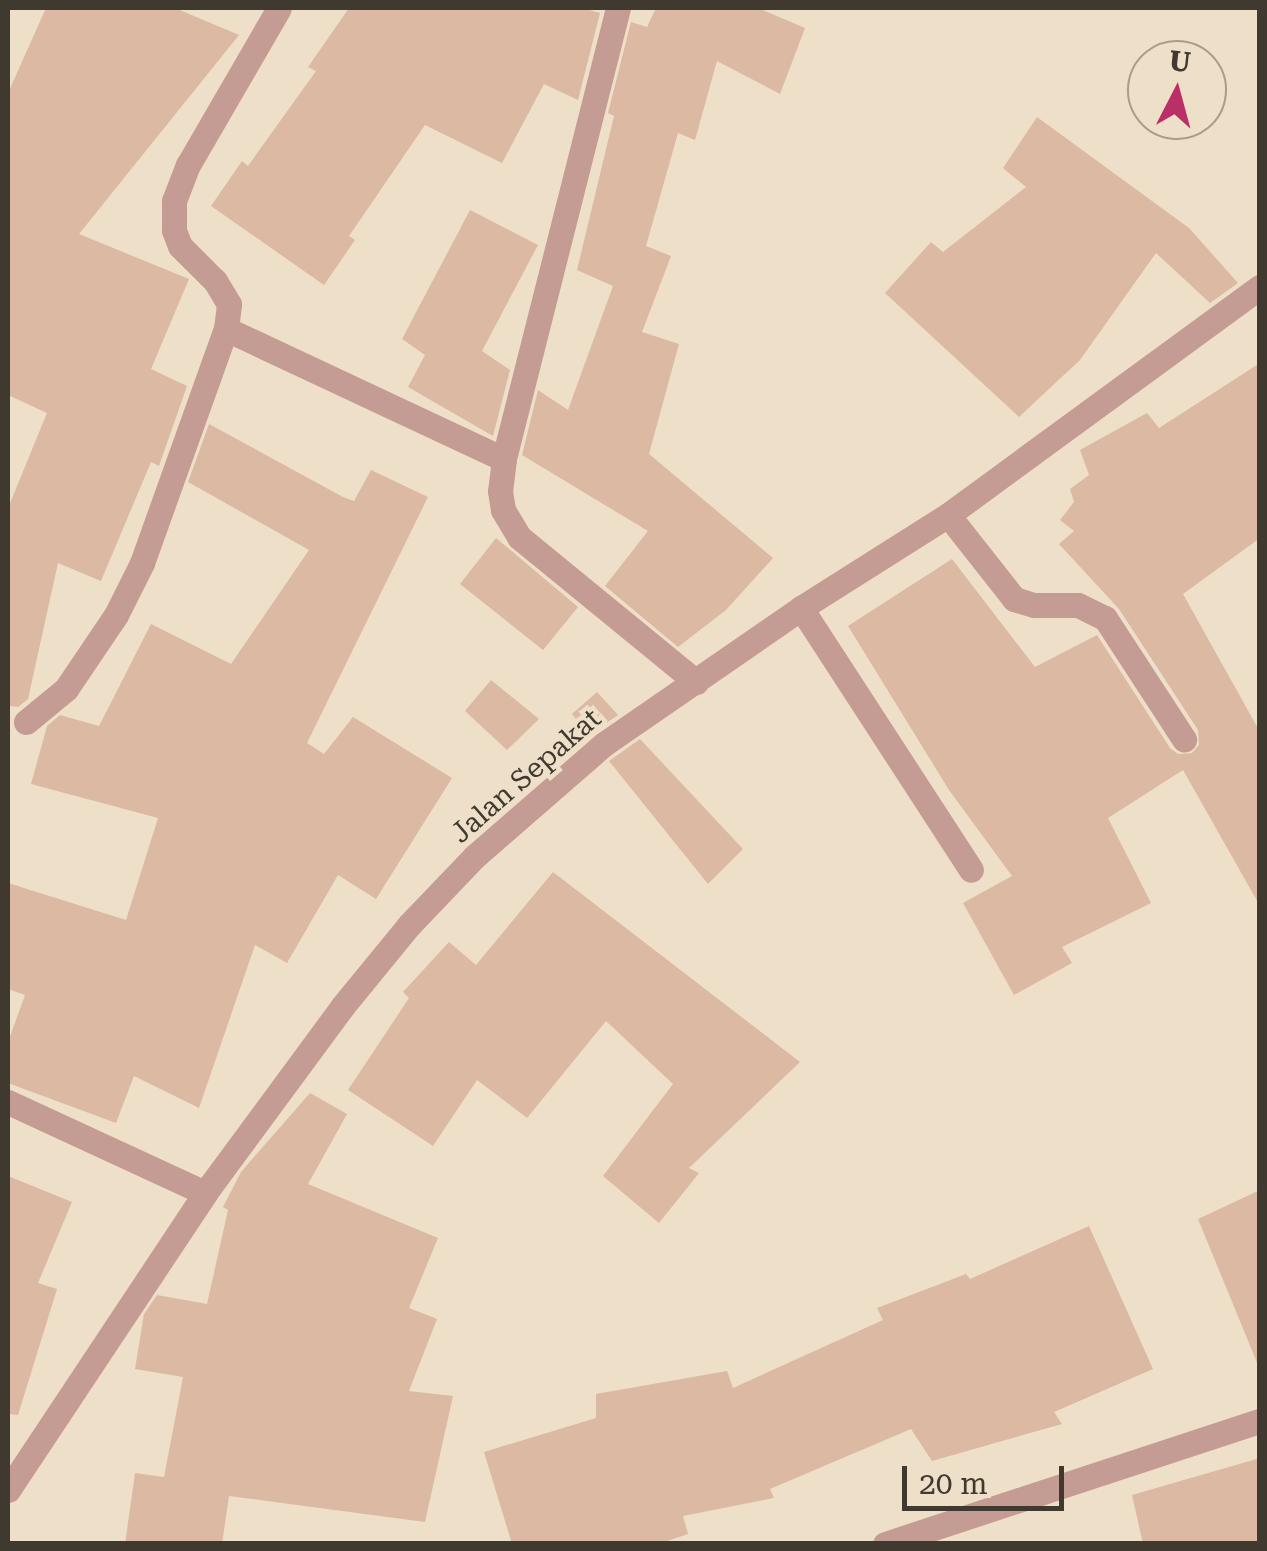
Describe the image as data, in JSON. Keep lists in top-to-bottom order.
{
  "streets": {
    "street": ["Jalan Sepakat"]
  },
  "scale_bar": "20 m",
  "north": "top"
}
